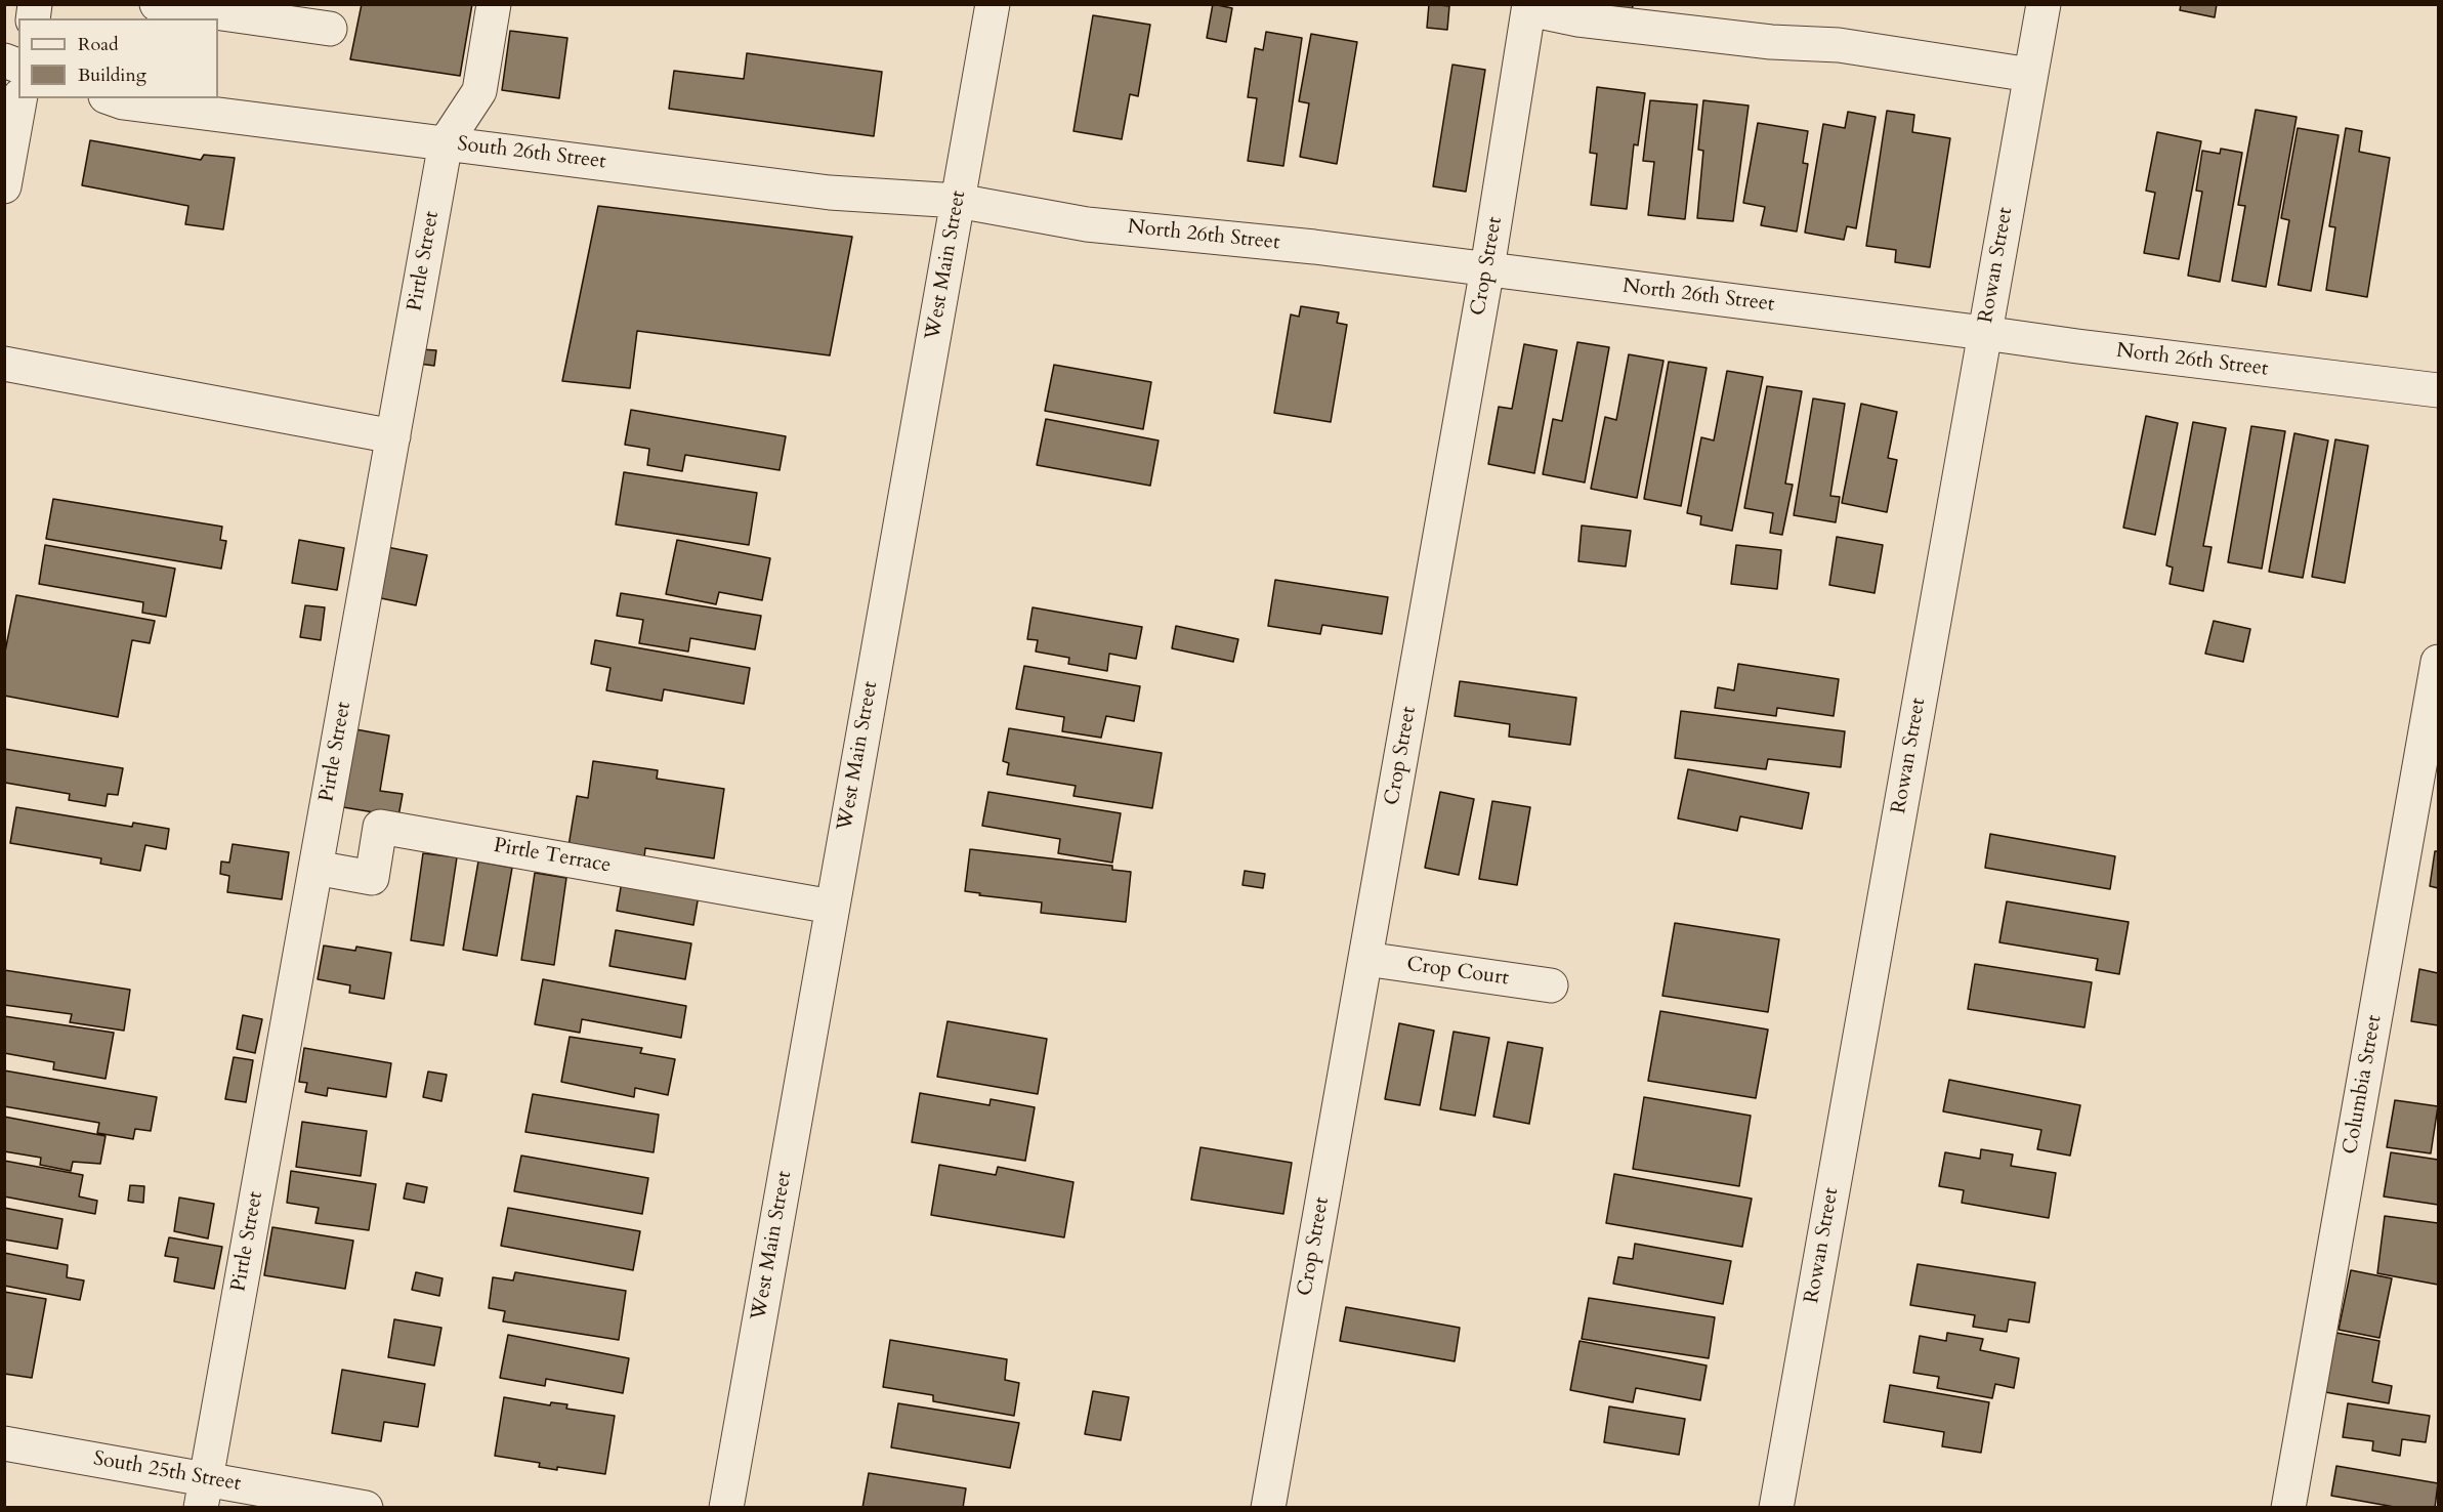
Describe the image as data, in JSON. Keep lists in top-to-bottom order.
{
  "streets": {
    "street": [
      "South 26th Street",
      "North 26th Street",
      "Pirtle Street",
      "West Main Street",
      "Rowan Street",
      "Crop Street",
      "Pirtle Terrace",
      "Crop Court",
      "Columbia Street",
      "South 25th Street"
    ]
  },
  "crossings": [
    ["South 26th Street", "North 26th Street"],
    ["South 26th Street", "Pirtle Street"],
    ["South 26th Street", "West Main Street"],
    ["North 26th Street", "West Main Street"],
    ["North 26th Street", "Rowan Street"],
    ["North 26th Street", "Crop Street"],
    ["Pirtle Street", "Pirtle Terrace"],
    ["Pirtle Street", "South 25th Street"],
    ["West Main Street", "Pirtle Terrace"],
    ["Crop Street", "Crop Court"]
  ],
  "legend": ["Road", "Building"]
}
